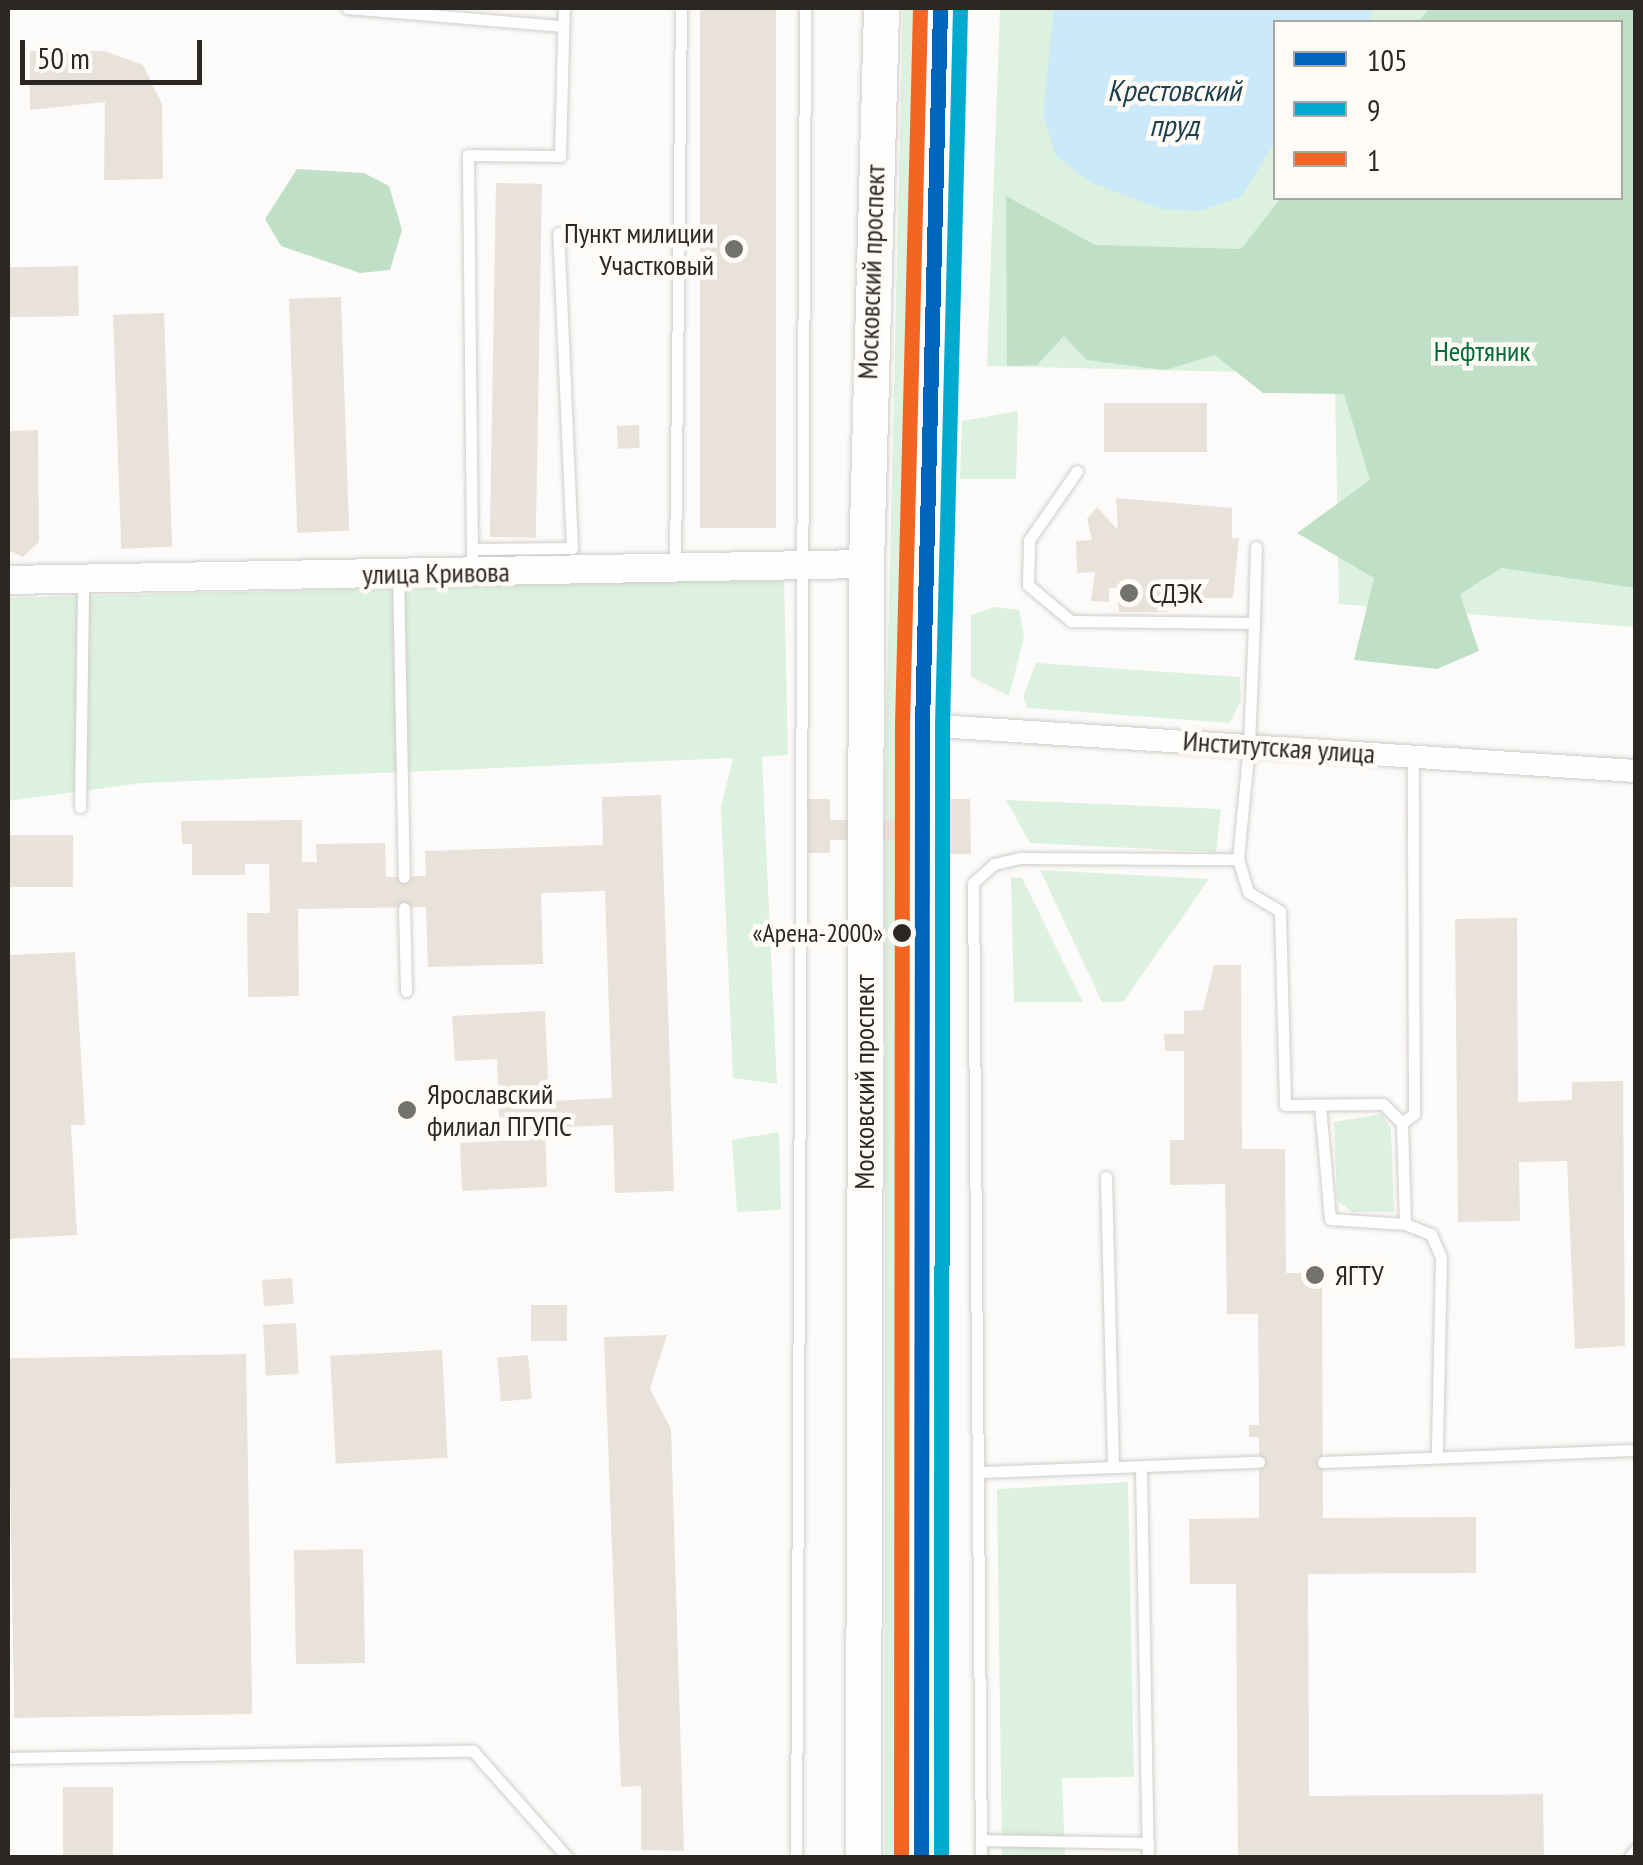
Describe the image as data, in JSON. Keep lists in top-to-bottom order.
{
  "streets": {
    "main road": ["Московский проспект"],
    "street": ["улица Кривова", "Институтская улица"]
  },
  "crossings": [
    ["Московский проспект", "улица Кривова"],
    ["Московский проспект", "Институтская улица"]
  ],
  "water": ["Крестовский пруд"],
  "parks": ["Нефтяник"],
  "places": [
    "Пункт милиции Участковый",
    "СДЭК",
    "«Арена-2000»",
    "Ярославский филиал ПГУПС",
    "ЯГТУ"
  ],
  "lines": ["transit line 105", "transit line 1", "transit line 9"],
  "legend": ["105", "9", "1"],
  "scale_bar": "50 m"
}
